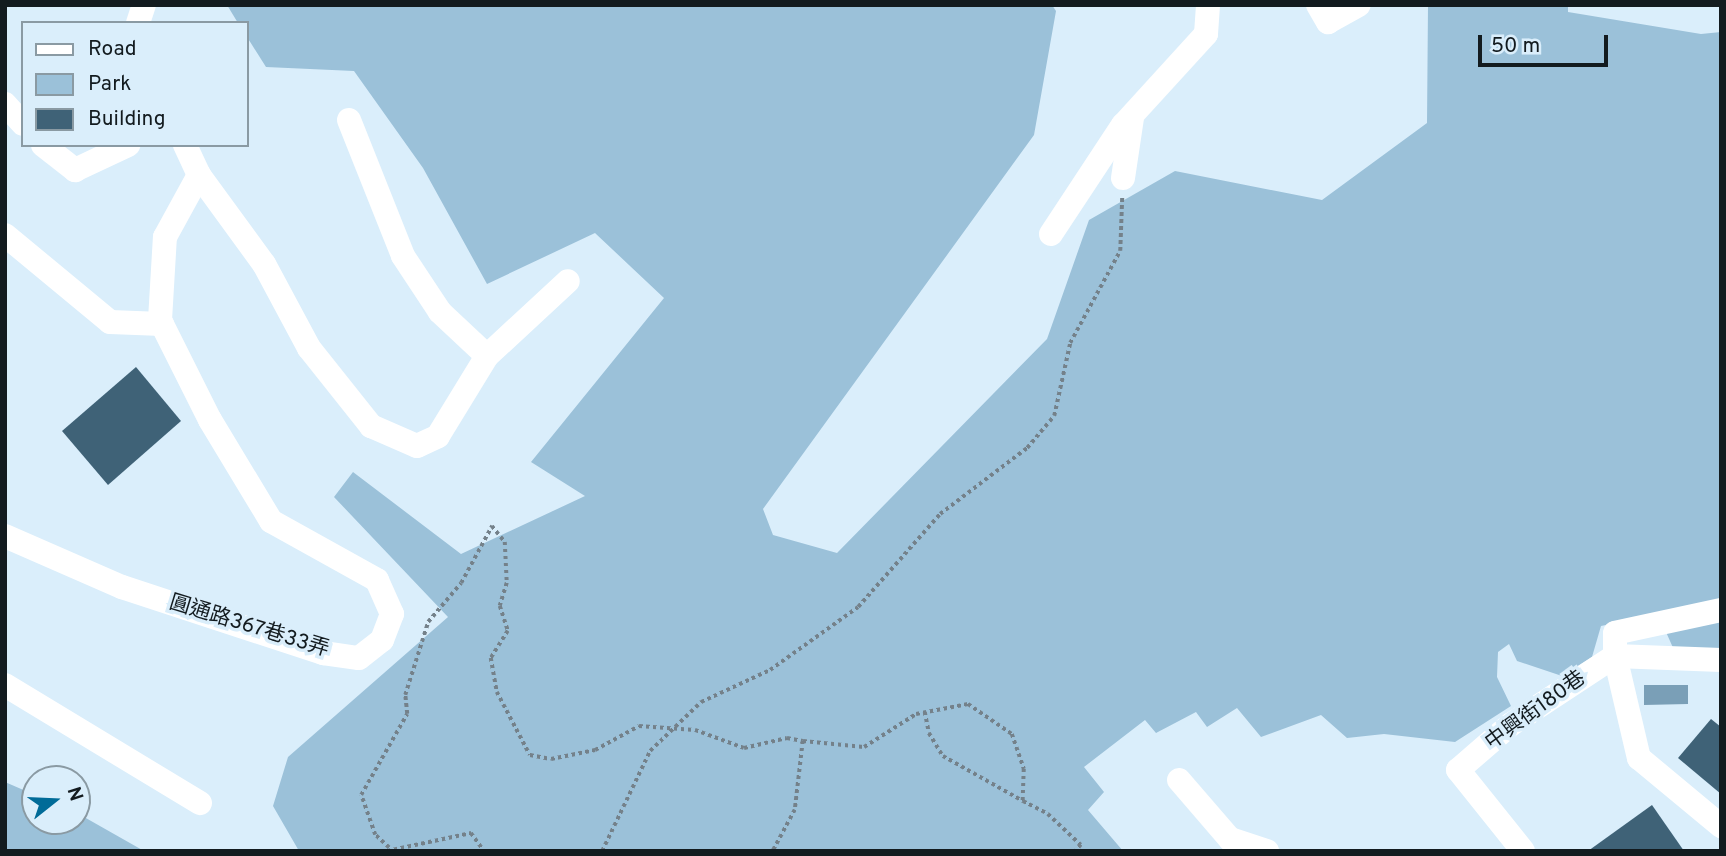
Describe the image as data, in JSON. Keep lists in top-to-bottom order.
{
  "streets": {
    "street": ["圓通路367巷33弄", "中興街180巷"]
  },
  "legend": ["Road", "Park", "Building"],
  "scale_bar": "50 m",
  "north": "right"
}
